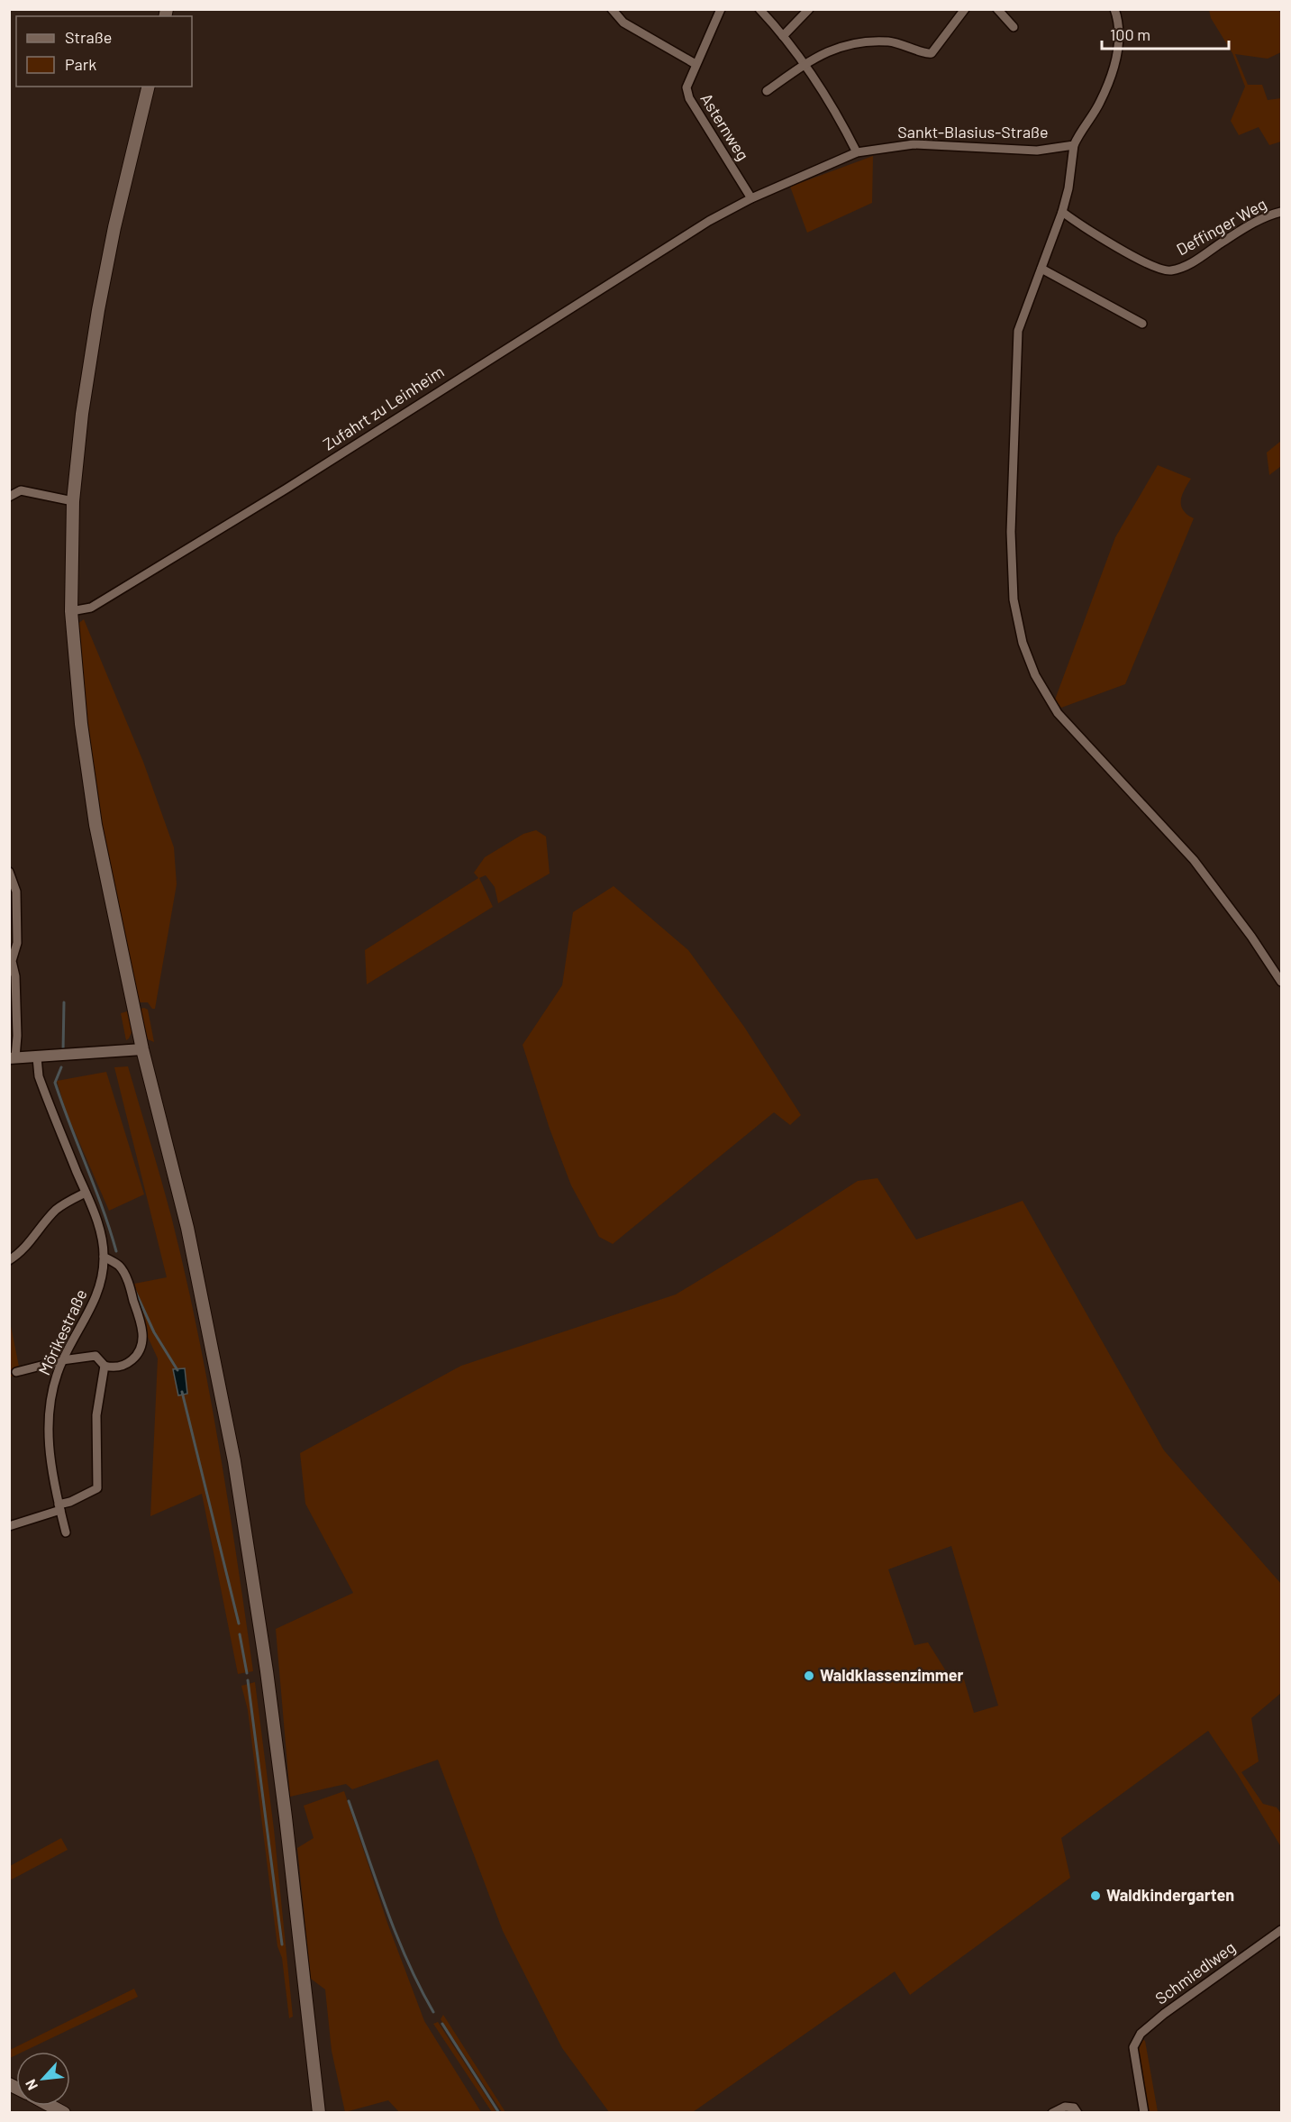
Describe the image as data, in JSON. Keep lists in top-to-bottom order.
{
  "streets": {
    "street": [
      "Asternweg",
      "Sankt-Blasius-Straße",
      "Deffinger Weg",
      "Zufahrt zu Leinheim",
      "Mörikestraße",
      "Schmiedlweg"
    ]
  },
  "crossings": [
    ["Asternweg", "Sankt-Blasius-Straße"],
    ["Sankt-Blasius-Straße", "Zufahrt zu Leinheim"]
  ],
  "places": ["Waldklassenzimmer", "Waldkindergarten"],
  "legend": ["Straße", "Park"],
  "scale_bar": "100 m",
  "north": "bottom left"
}
